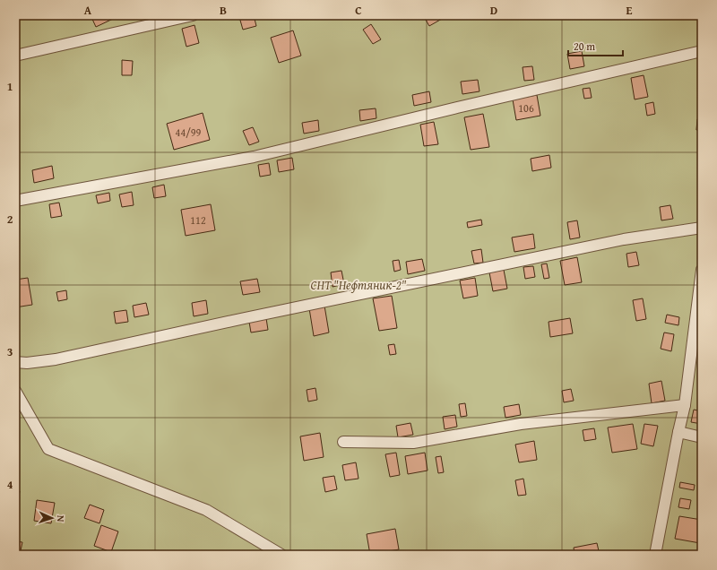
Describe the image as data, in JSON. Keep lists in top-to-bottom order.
{
  "parks": ["СНТ \"Нефтяник-2\""],
  "house_numbers": ["106", "44/99", "112"],
  "scale_bar": "20 m",
  "north": "right",
  "grid": {
    "columns": [
      "A",
      "B",
      "C",
      "D",
      "E"
    ],
    "rows": [
      "1",
      "2",
      "3",
      "4"
    ]
  }
}
